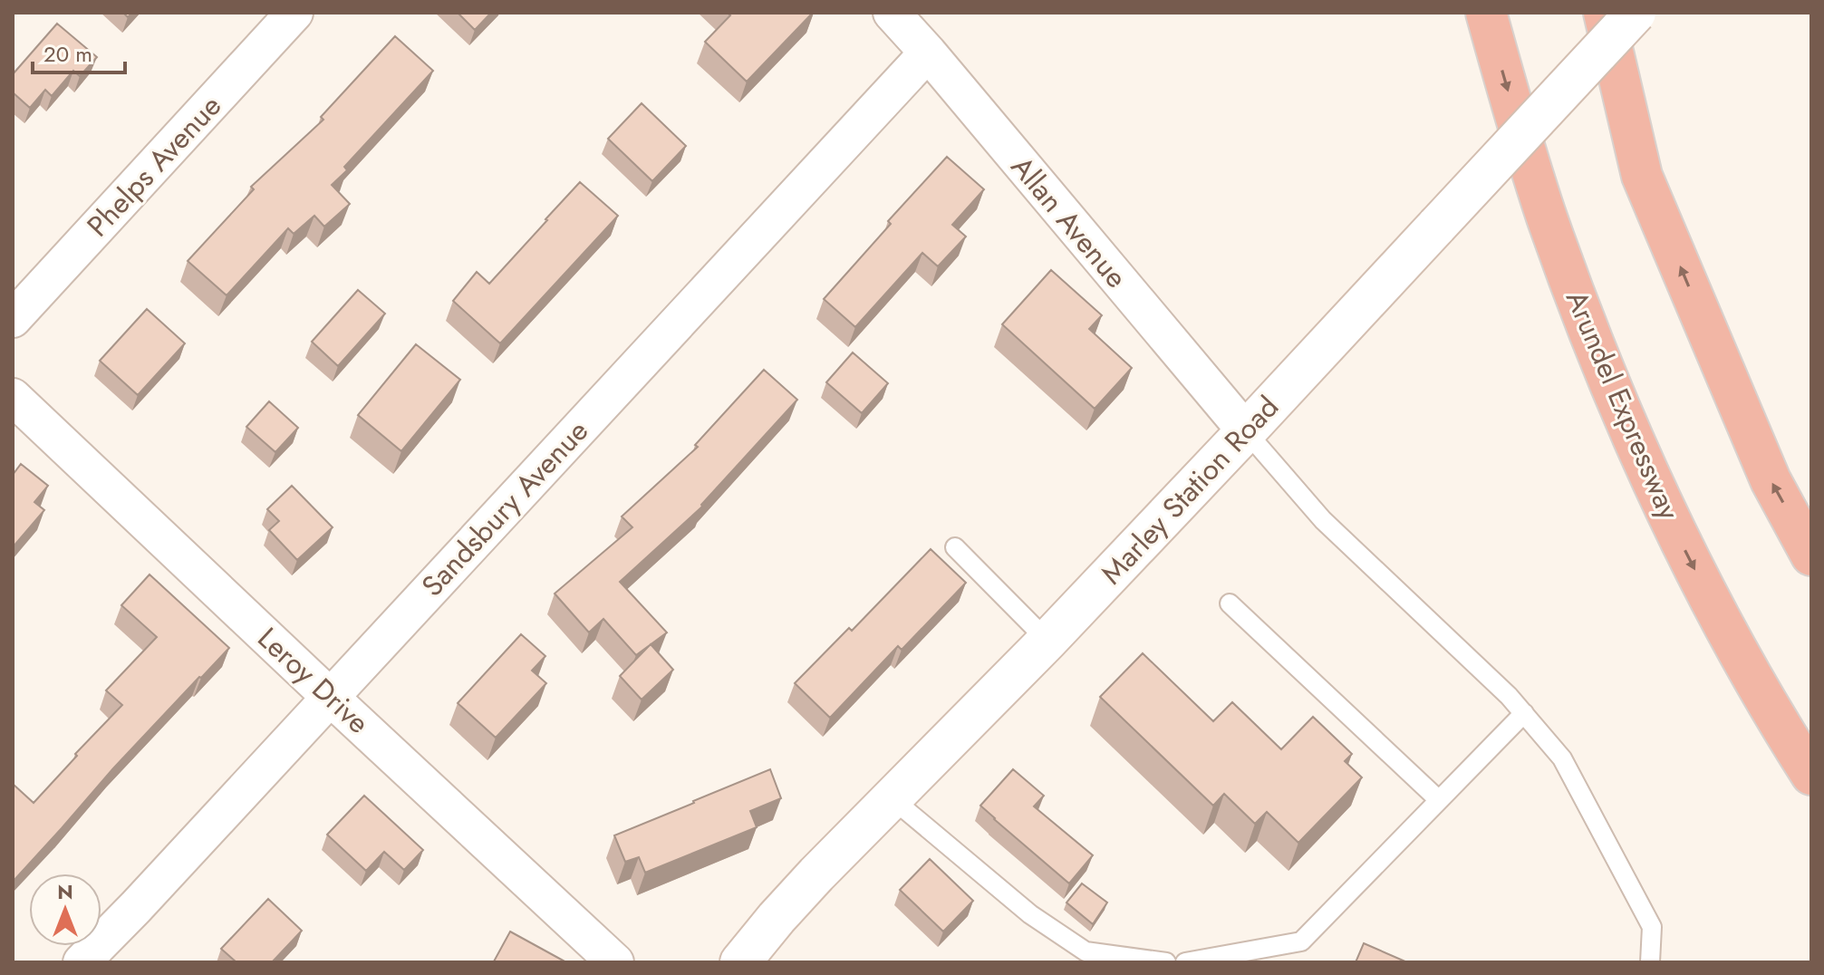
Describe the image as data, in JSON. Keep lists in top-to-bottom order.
{
  "streets": {
    "highway": ["Arundel Expressway"],
    "main road": ["Marley Station Road"],
    "street": [
      "Phelps Avenue",
      "Allan Avenue",
      "Sandsbury Avenue",
      "Leroy Drive"
    ]
  },
  "crossings": [
    ["Allan Avenue", "Marley Station Road"],
    ["Allan Avenue", "Sandsbury Avenue"],
    ["Sandsbury Avenue", "Leroy Drive"]
  ],
  "scale_bar": "20 m",
  "north": "top"
}
